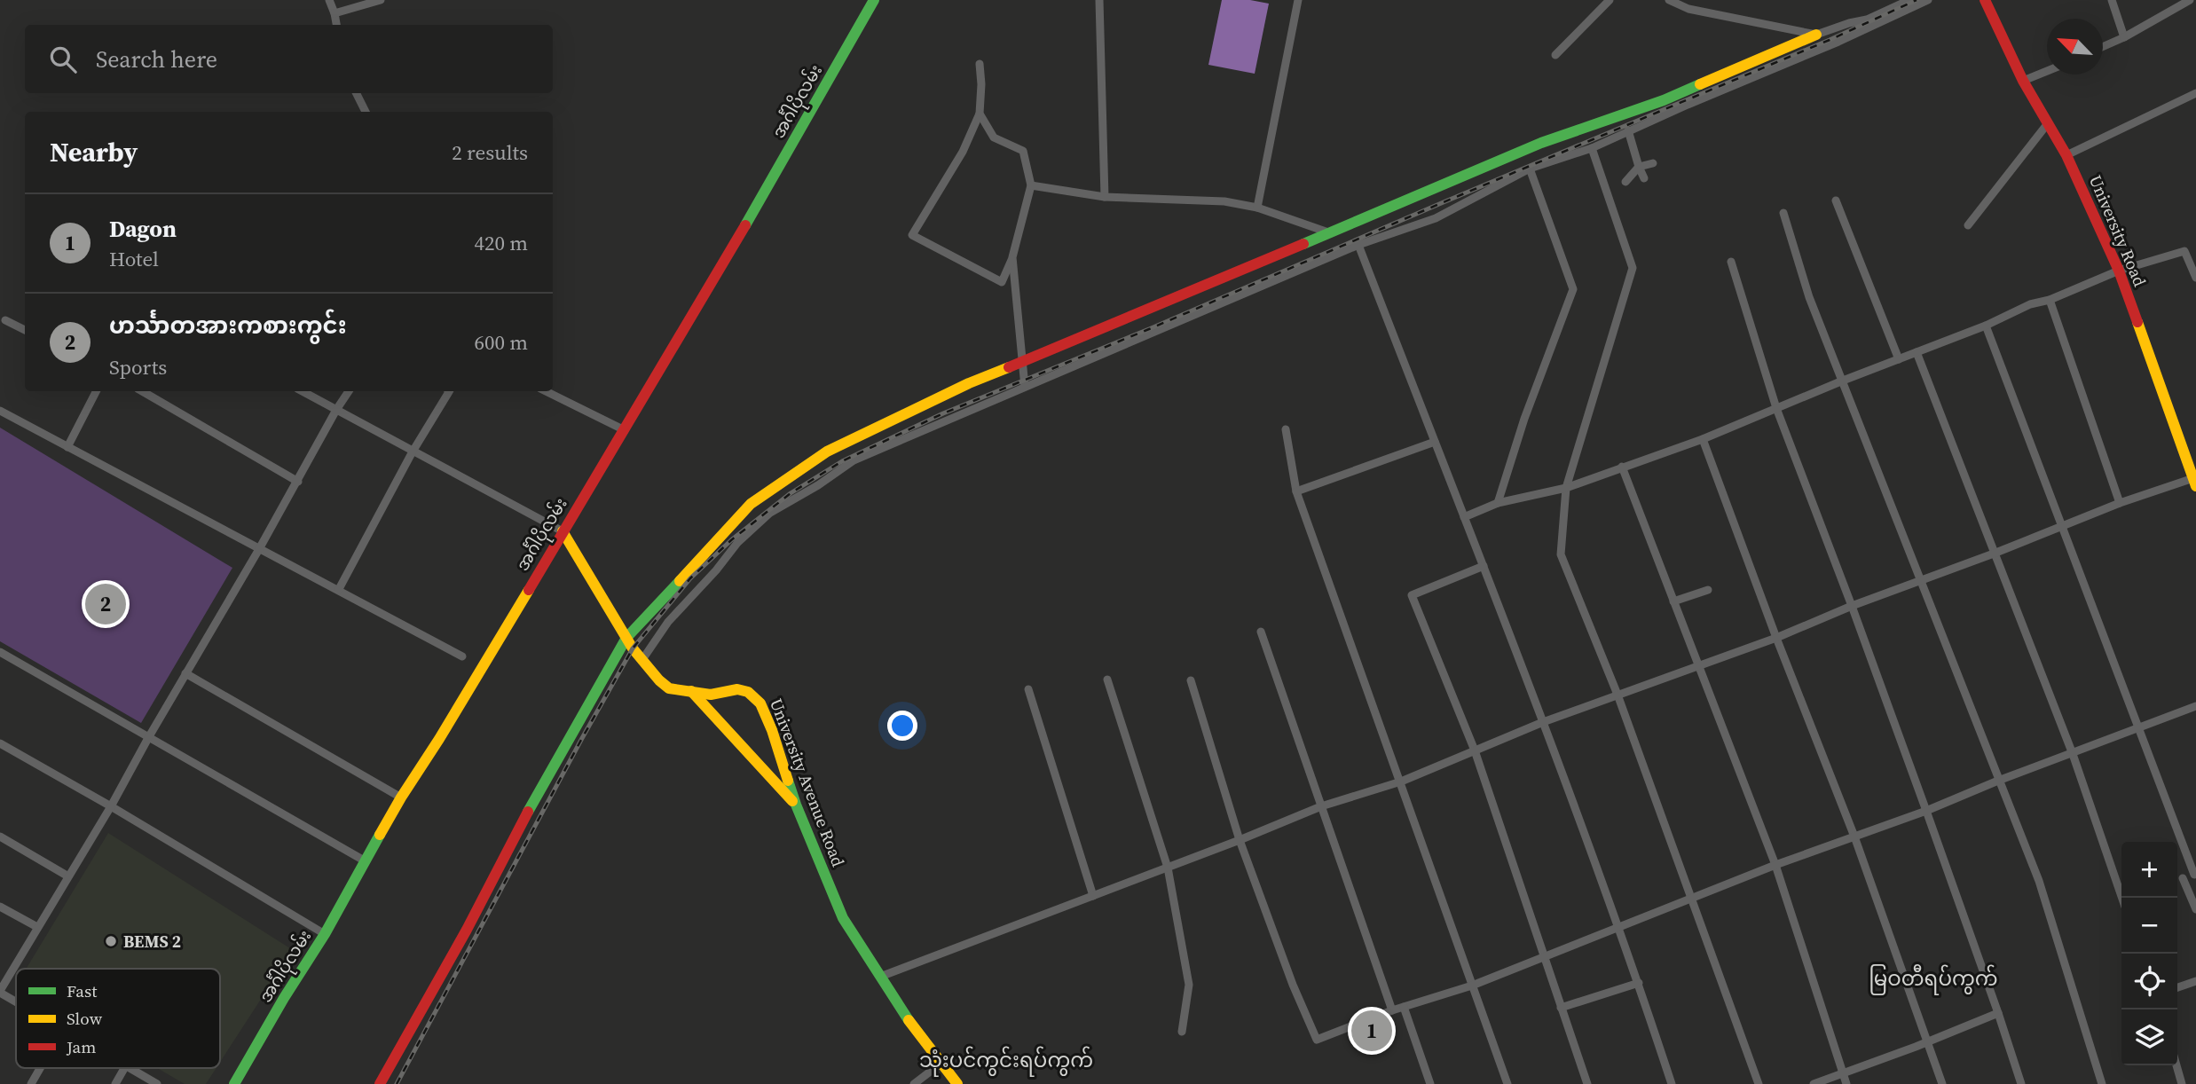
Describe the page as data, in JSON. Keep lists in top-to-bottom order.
{
  "streets": {
    "street": ["အင်္ဂါပိုလမ်း", "University Road", "University Avenue Road"]
  },
  "crossings": [
    ["အင်္ဂါပိုလမ်း", "University Avenue Road"]
  ],
  "districts": ["မြဝတီရပ်ကွက်", "သုံးပင်ကွင်းရပ်ကွက်"],
  "places": ["BEMS 2"],
  "legend": ["Fast", "Slow", "Jam"],
  "north": "top left",
  "page": {
    "search": "Search here",
    "heading": ["Nearby", "2 results"],
    "list": [
      {
        "mark": "1",
        "name": "Dagon",
        "note": "Hotel",
        "value": "420 m"
      },
      {
        "mark": "2",
        "name": "ဟင်္သာတအားကစားကွင်း",
        "note": "Sports",
        "value": "600 m"
      }
    ],
    "pins": ["2", "1"],
    "map_buttons": ["+", "−"]
  }
}
